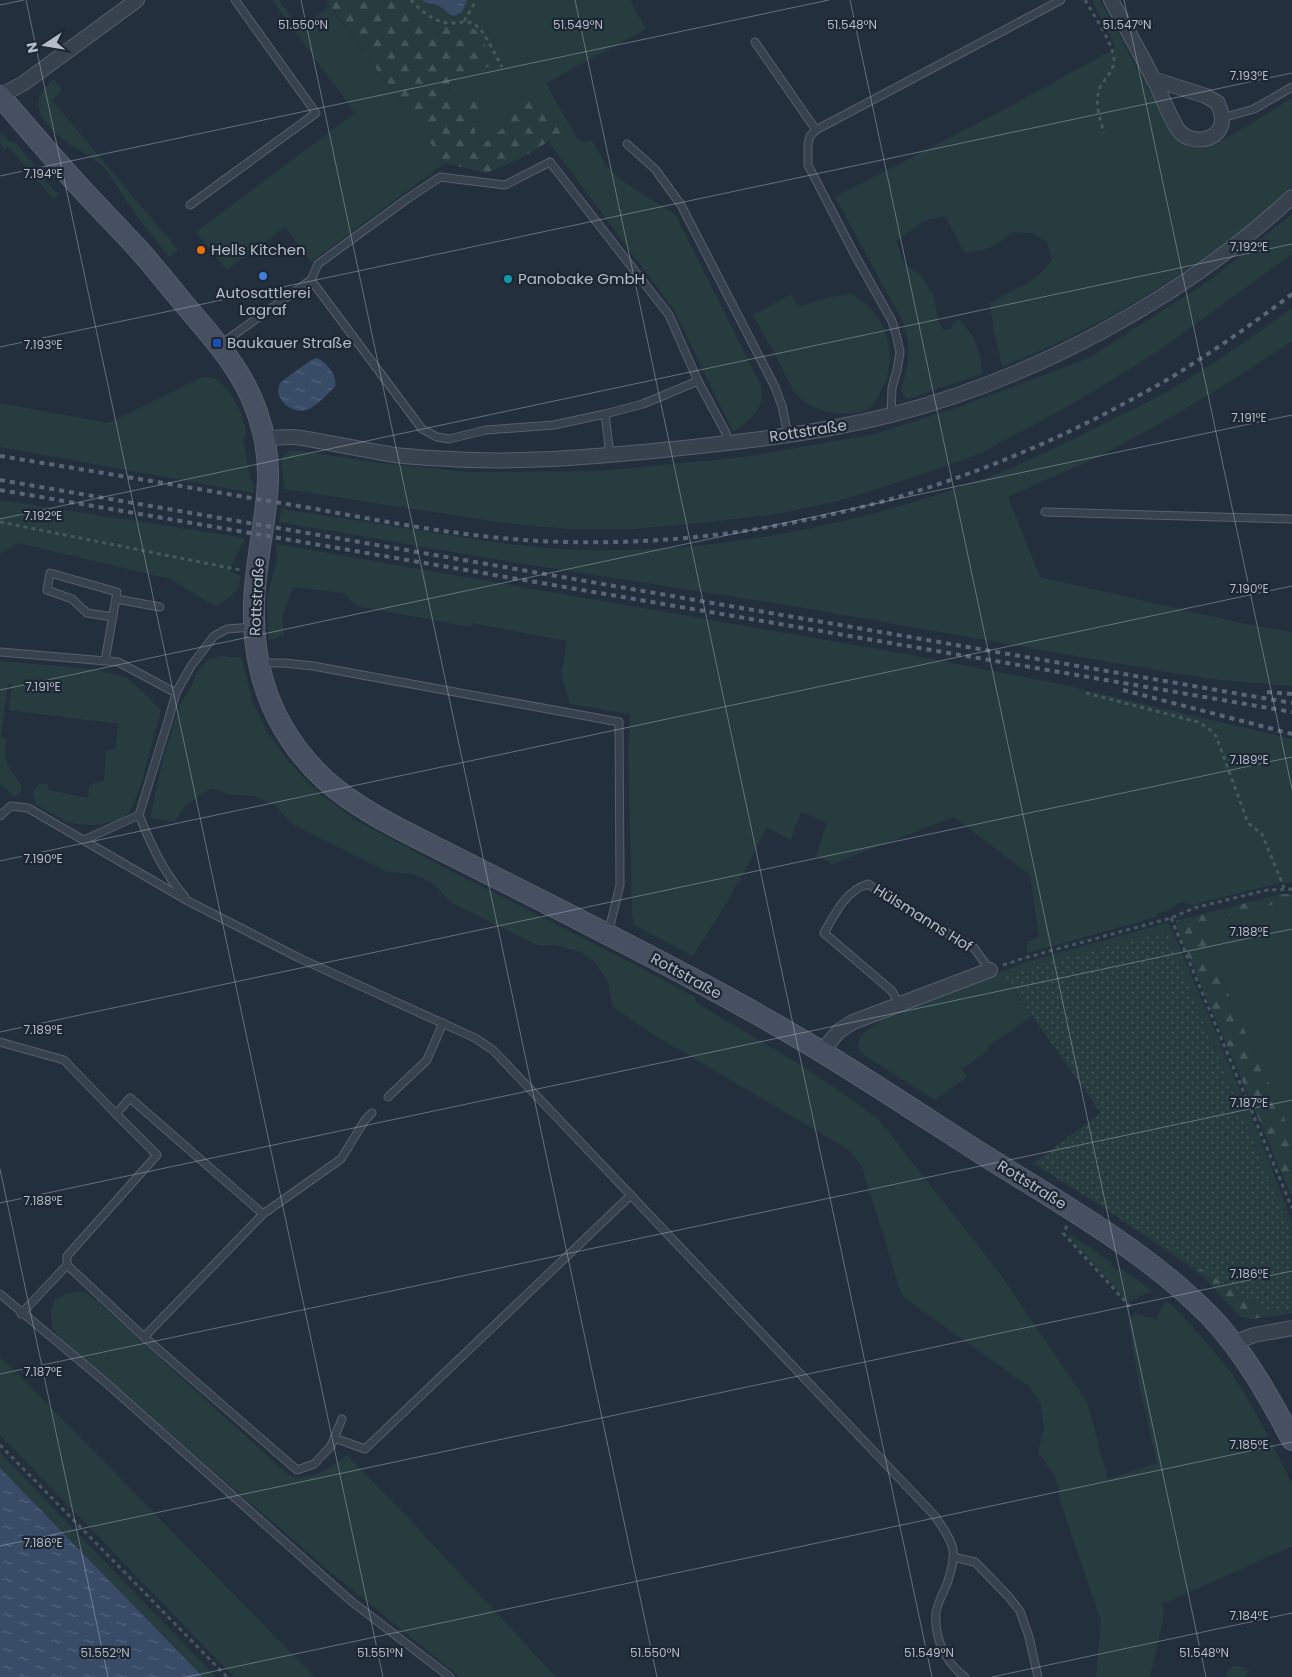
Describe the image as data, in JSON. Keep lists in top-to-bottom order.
{
  "streets": {
    "street": ["Rottstraße", "Hülsmanns Hof"]
  },
  "crossings": [
    ["Rottstraße", "Hülsmanns Hof"]
  ],
  "places": {
    "other": ["Hells Kitchen", "Autosattlerei Lagraf", "Panobake GmbH"],
    "transit": ["Baukauer Straße"]
  },
  "north": "left",
  "coordinates": [
    "51.550°N",
    "51.549°N",
    "51.548°N",
    "51.547°N",
    "7.193°E",
    "7.194°E",
    "7.192°E",
    "7.191°E",
    "7.190°E",
    "7.189°E",
    "7.188°E",
    "7.187°E",
    "7.186°E",
    "7.185°E",
    "7.184°E",
    "51.552°N",
    "51.551°N"
  ]
}
